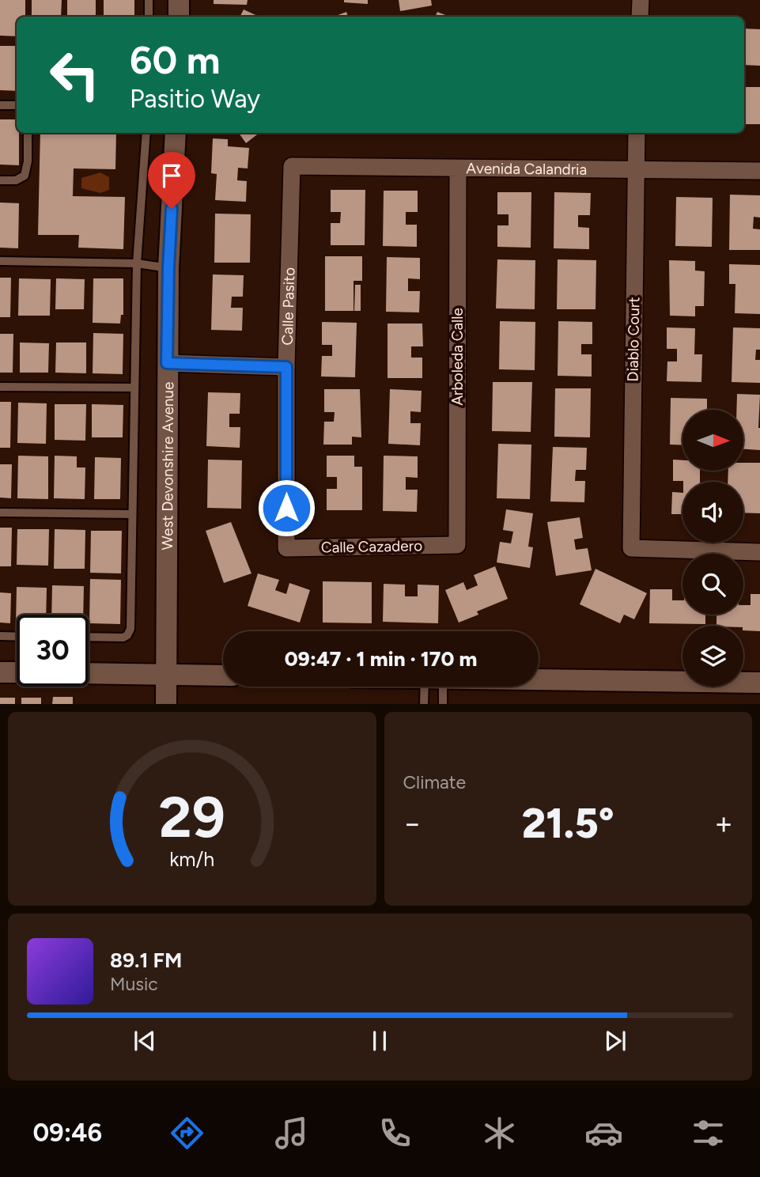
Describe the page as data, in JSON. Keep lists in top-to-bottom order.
{
  "streets": {
    "street": [
      "Avenida Calandria",
      "Calle Pasito",
      "Diablo Court",
      "Arboleda Calle",
      "West Devonshire Avenue",
      "Calle Cazadero"
    ]
  },
  "crossings": [
    ["Avenida Calandria", "Calle Pasito"],
    ["Avenida Calandria", "Diablo Court"],
    ["Avenida Calandria", "Arboleda Calle"],
    ["Calle Pasito", "Calle Cazadero"],
    ["Arboleda Calle", "Calle Cazadero"]
  ],
  "north": "right",
  "page": {
    "turn": ["60 m", "Pasitio Way"],
    "limit": "30",
    "trip": "09:47 · 1 min · 170 m",
    "tile": "Climate",
    "heat": ["−", "21.5°", "+"],
    "song": ["89.1 FM", "Music"],
    "tabs": "09:46",
    "gauge": ["29", "km/h"]
  }
}
